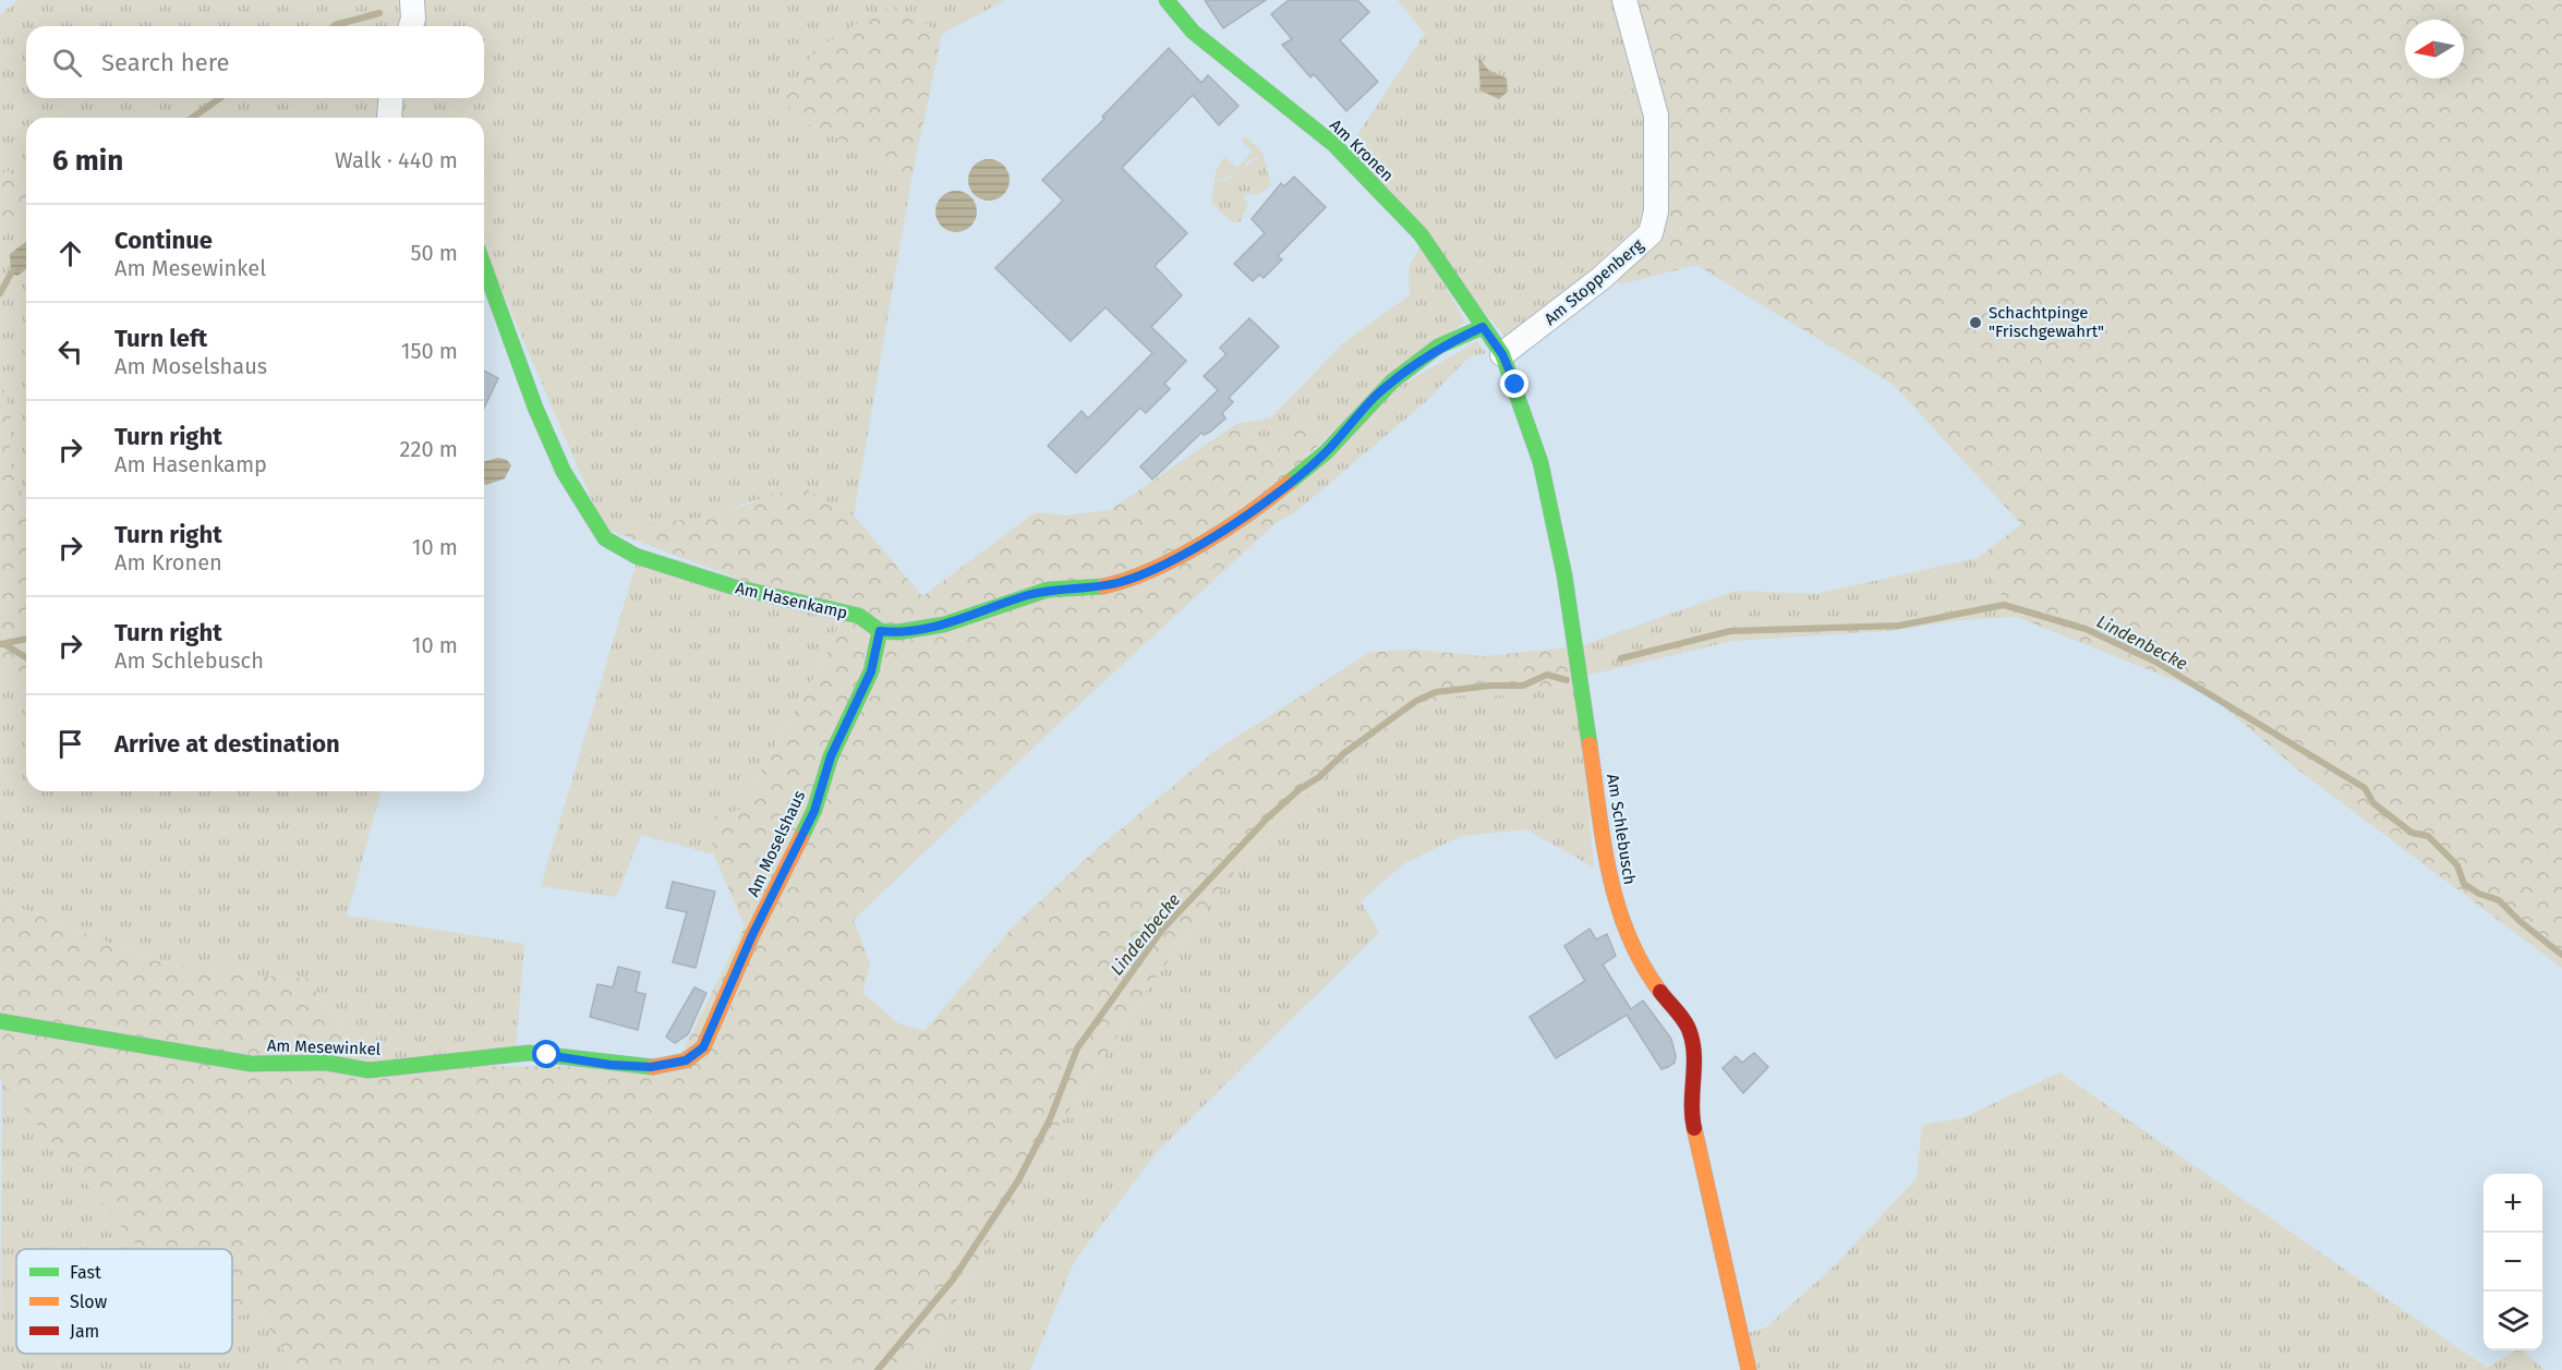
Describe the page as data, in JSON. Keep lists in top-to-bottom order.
{
  "streets": {
    "street": [
      "Am Kronen",
      "Am Stoppenberg",
      "Am Hasenkamp",
      "Am Schlebusch",
      "Am Moselshaus",
      "Am Mesewinkel"
    ]
  },
  "crossings": [
    ["Am Kronen", "Am Stoppenberg"],
    ["Am Kronen", "Am Schlebusch"],
    ["Am Stoppenberg", "Am Schlebusch"],
    ["Am Hasenkamp", "Am Moselshaus"],
    ["Am Moselshaus", "Am Mesewinkel"]
  ],
  "water": ["Lindenbecke"],
  "places": ["Schachtpinge \"Frischgewahrt\""],
  "legend": ["Fast", "Slow", "Jam"],
  "north": "left",
  "page": {
    "search": "Search here",
    "heading": ["6 min", "Walk · 440 m"],
    "list": [
      ["Continue", "Am Mesewinkel", "50 m"],
      ["Turn left", "Am Moselshaus", "150 m"],
      ["Turn right", "Am Hasenkamp", "220 m"],
      ["Turn right", "Am Kronen", "10 m"],
      ["Turn right", "Am Schlebusch", "10 m"],
      "Arrive at destination"
    ],
    "map_buttons": ["+", "−"]
  }
}
